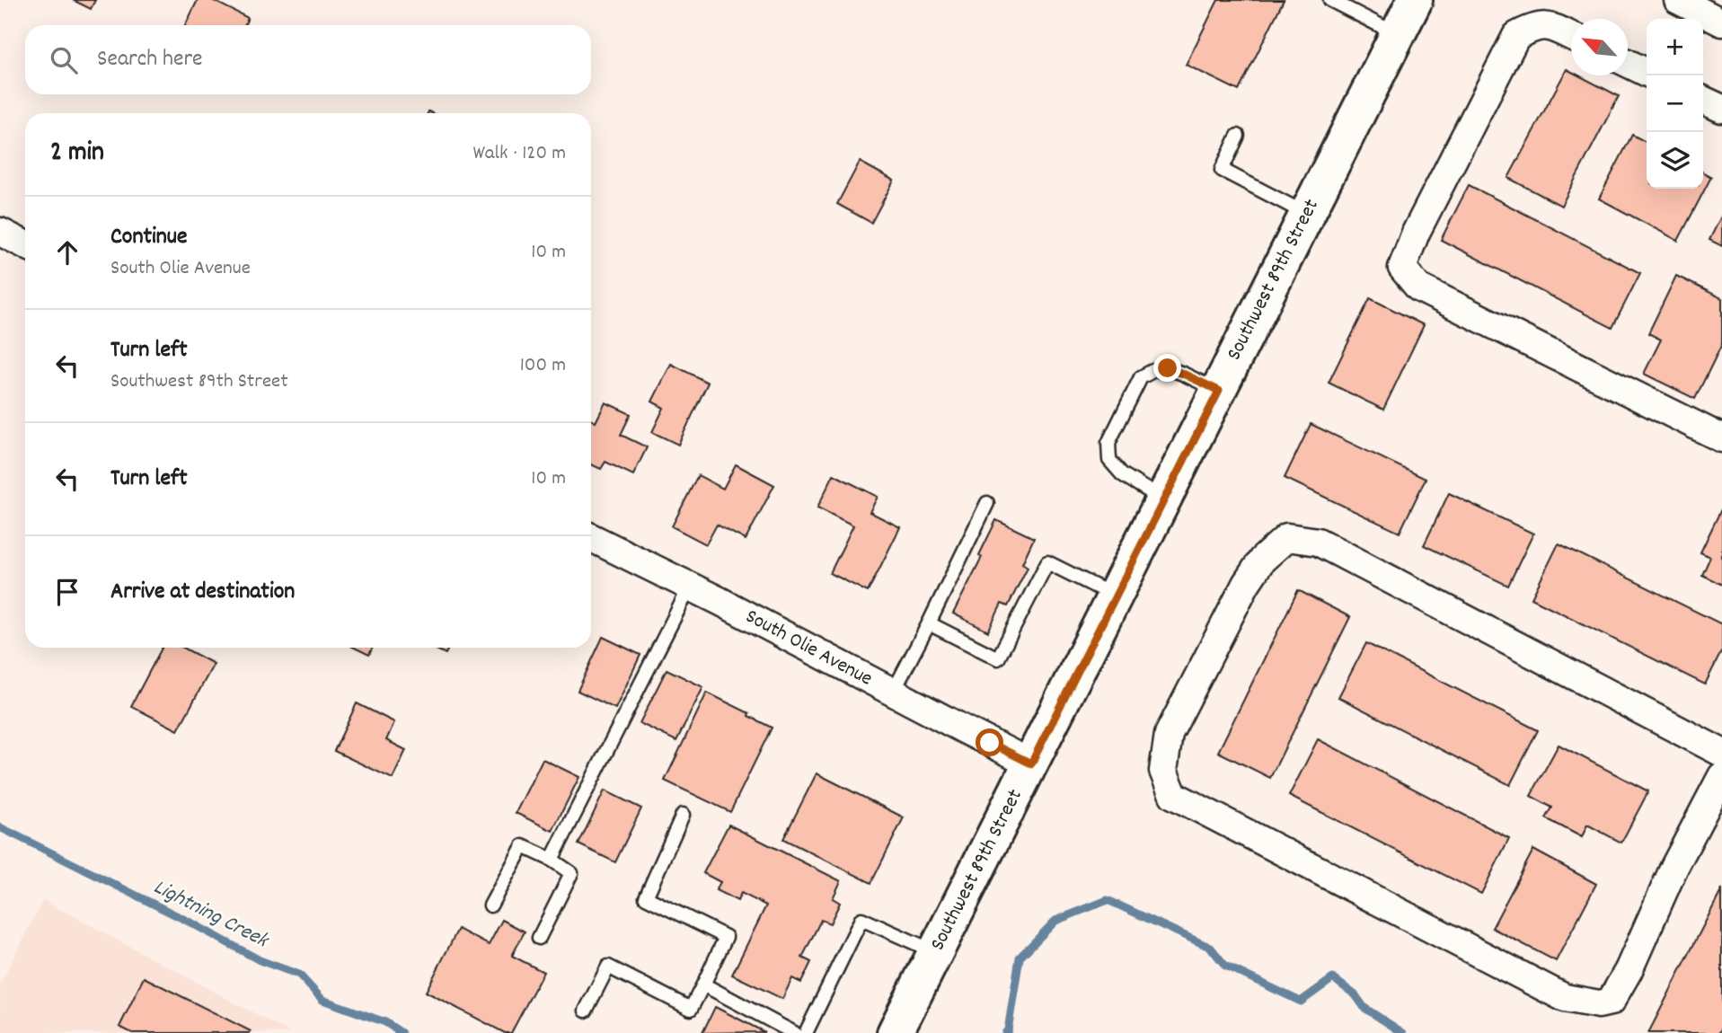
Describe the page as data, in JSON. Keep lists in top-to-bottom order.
{
  "streets": {
    "main road": ["Southwest 89th Street"],
    "street": ["South Olie Avenue"]
  },
  "crossings": [
    ["Southwest 89th Street", "South Olie Avenue"]
  ],
  "water": ["Lightning Creek"],
  "north": "top left",
  "page": {
    "map_buttons": ["+", "−"],
    "search": "Search here",
    "heading": ["2 min", "Walk · 120 m"],
    "list": [
      ["Continue", "South Olie Avenue", "10 m"],
      ["Turn left", "Southwest 89th Street", "100 m"],
      ["Turn left", "10 m"],
      "Arrive at destination"
    ]
  }
}
